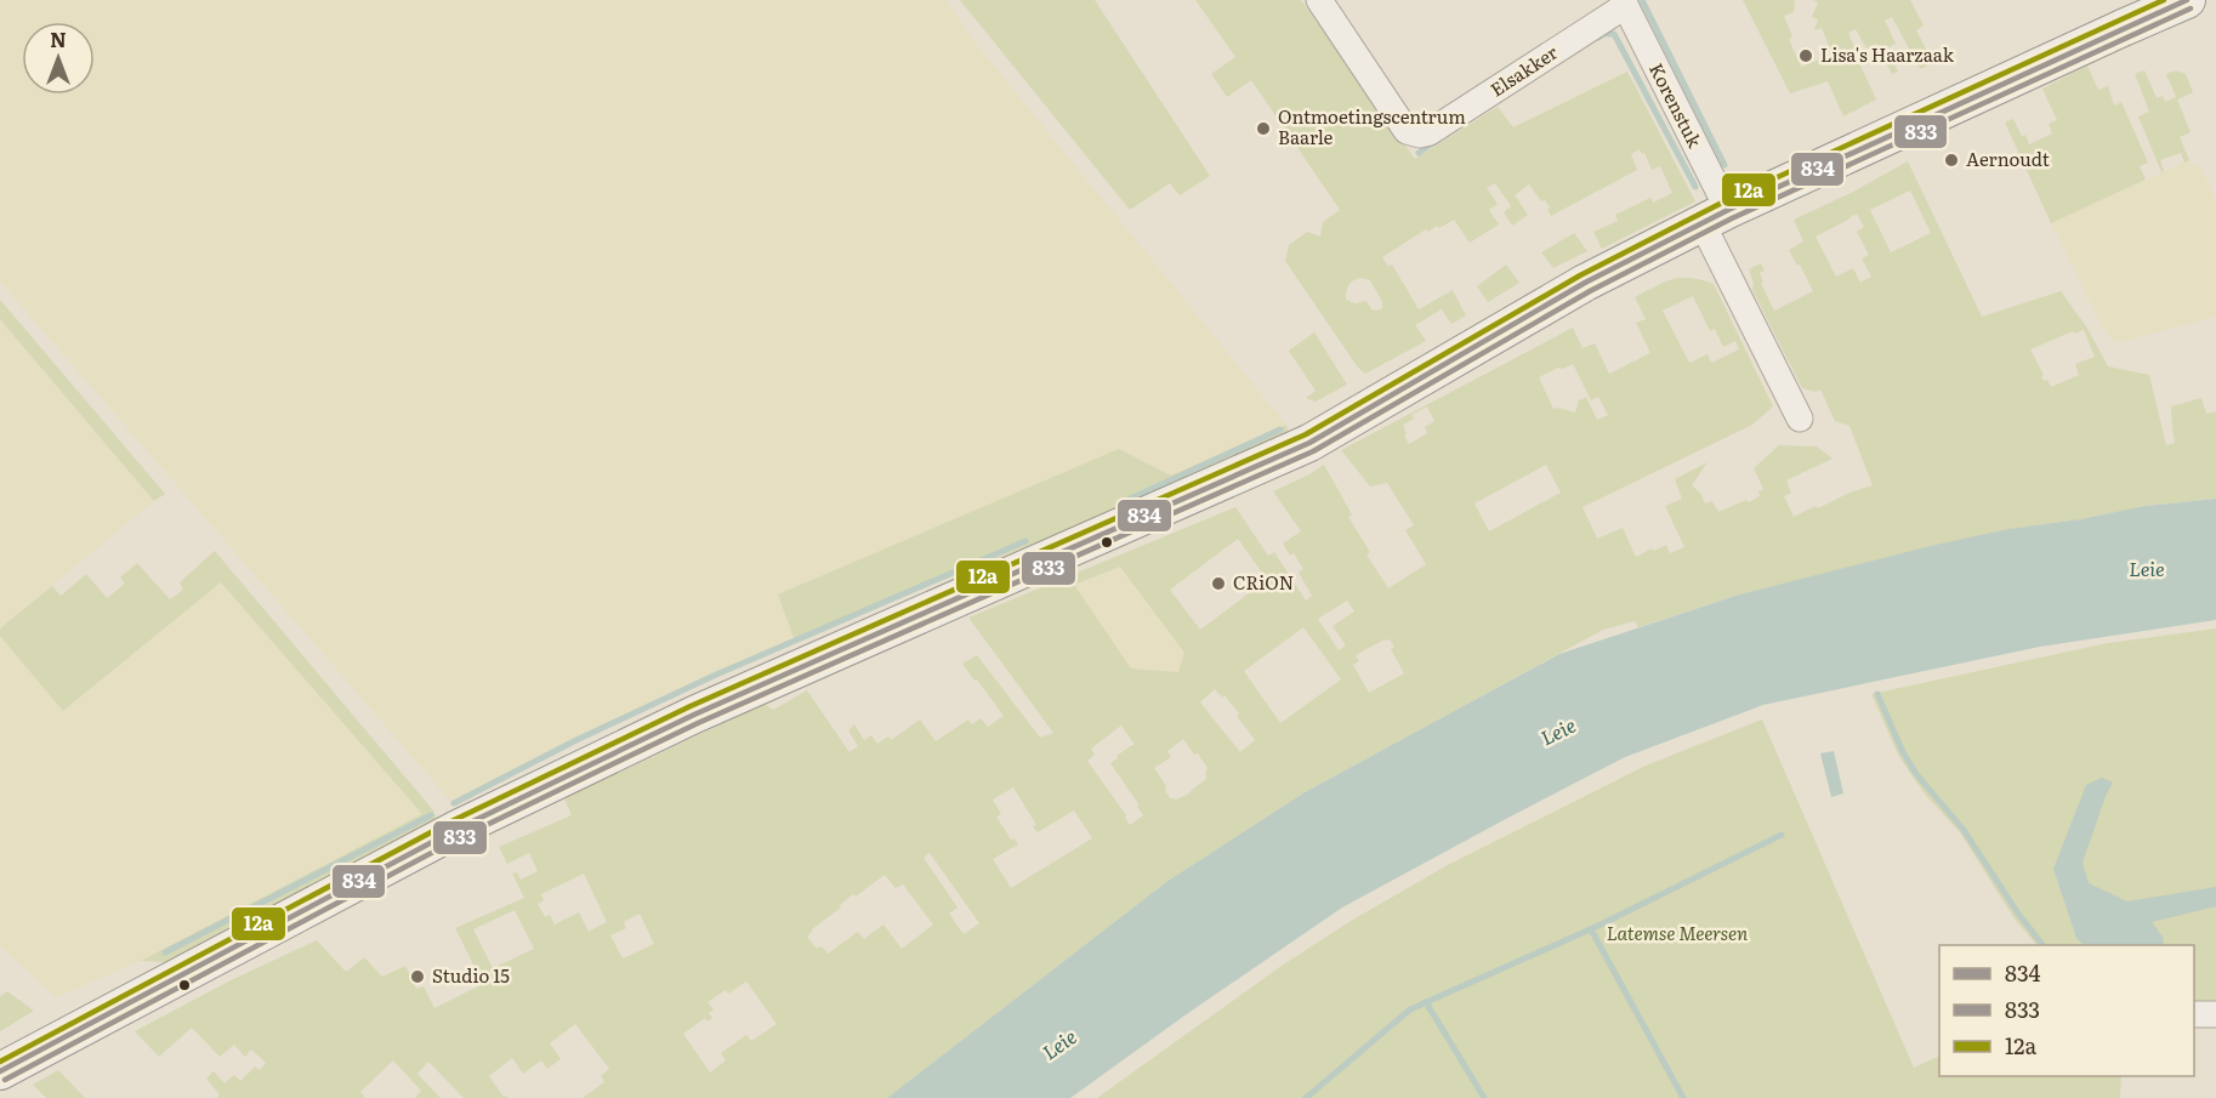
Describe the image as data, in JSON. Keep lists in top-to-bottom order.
{
  "streets": {
    "street": ["Elsakker", "Korenstuk"]
  },
  "crossings": [
    ["Elsakker", "Korenstuk"]
  ],
  "water": ["Leie"],
  "parks": ["Latemse Meersen"],
  "places": [
    "Lisa's Haarzaak",
    "Ontmoetingscentrum Baarle",
    "Aernoudt",
    "CRiON",
    "Studio 15"
  ],
  "lines": ["transit line 834", "transit line 12a", "transit line 833"],
  "legend": ["834", "833", "12a"],
  "north": "top"
}
